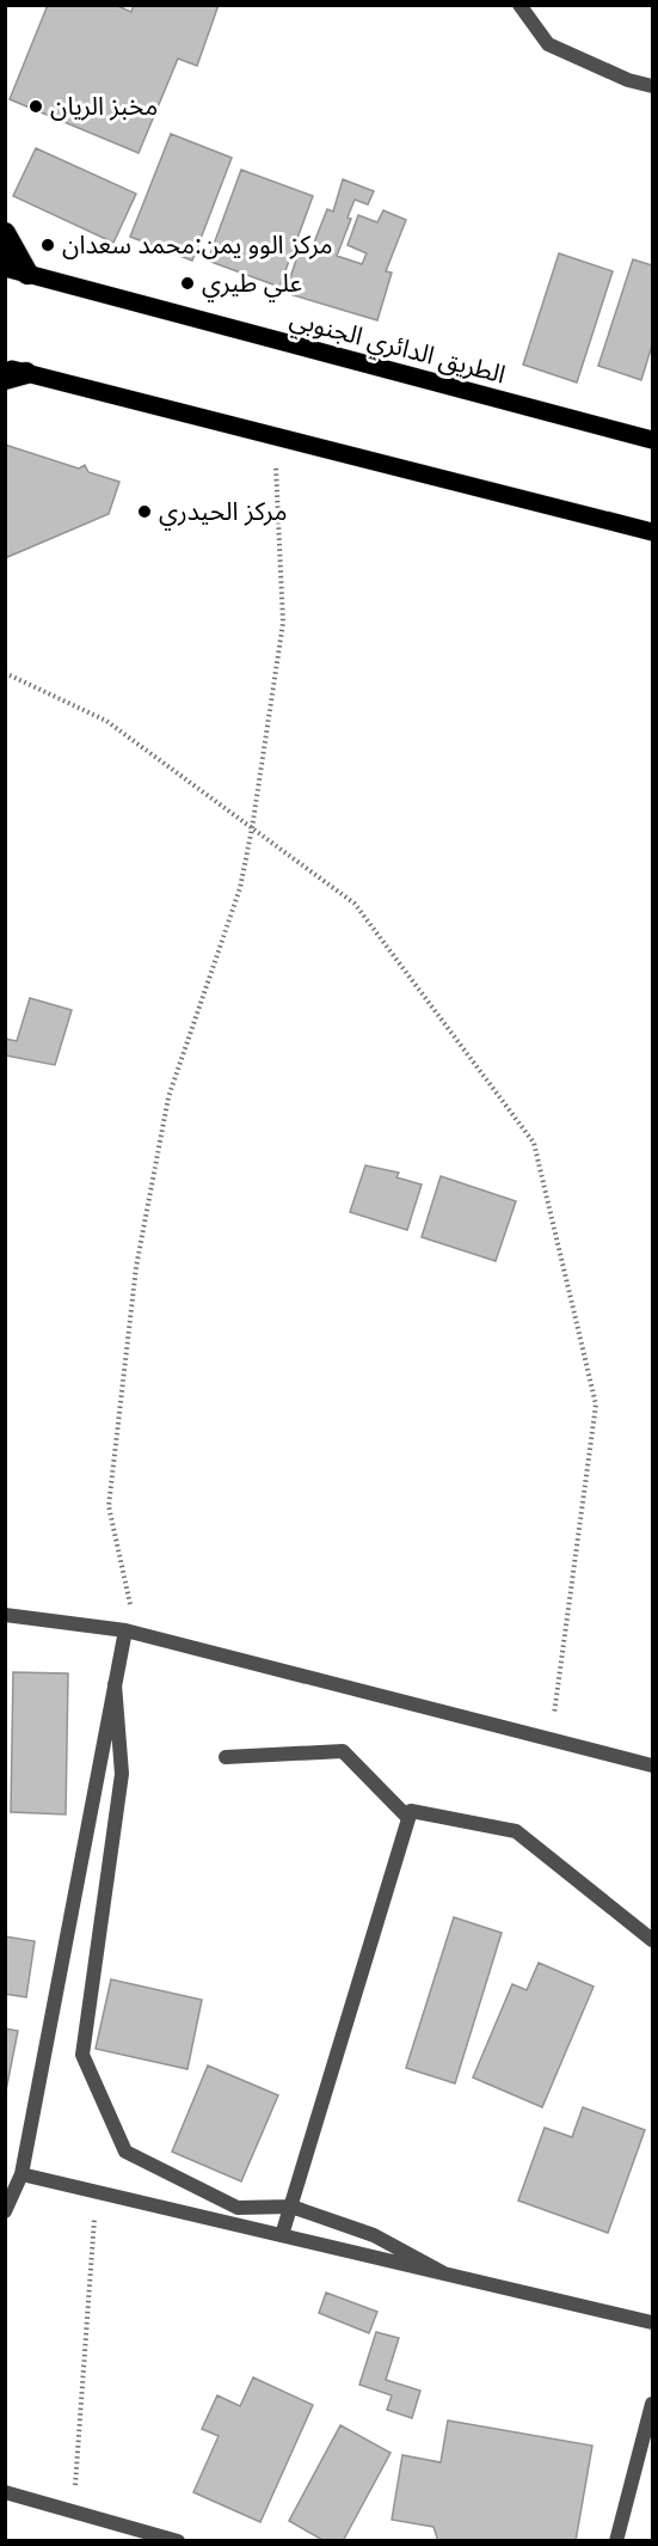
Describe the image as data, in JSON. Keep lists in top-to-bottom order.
{
  "streets": {
    "main road": ["الطريق الدائري الجنوبي"]
  },
  "places": [
    "مخبز الريان",
    "مركز الوو يمن:محمد سعدان",
    "علي طيري",
    "مركز الحيدري"
  ]
}
